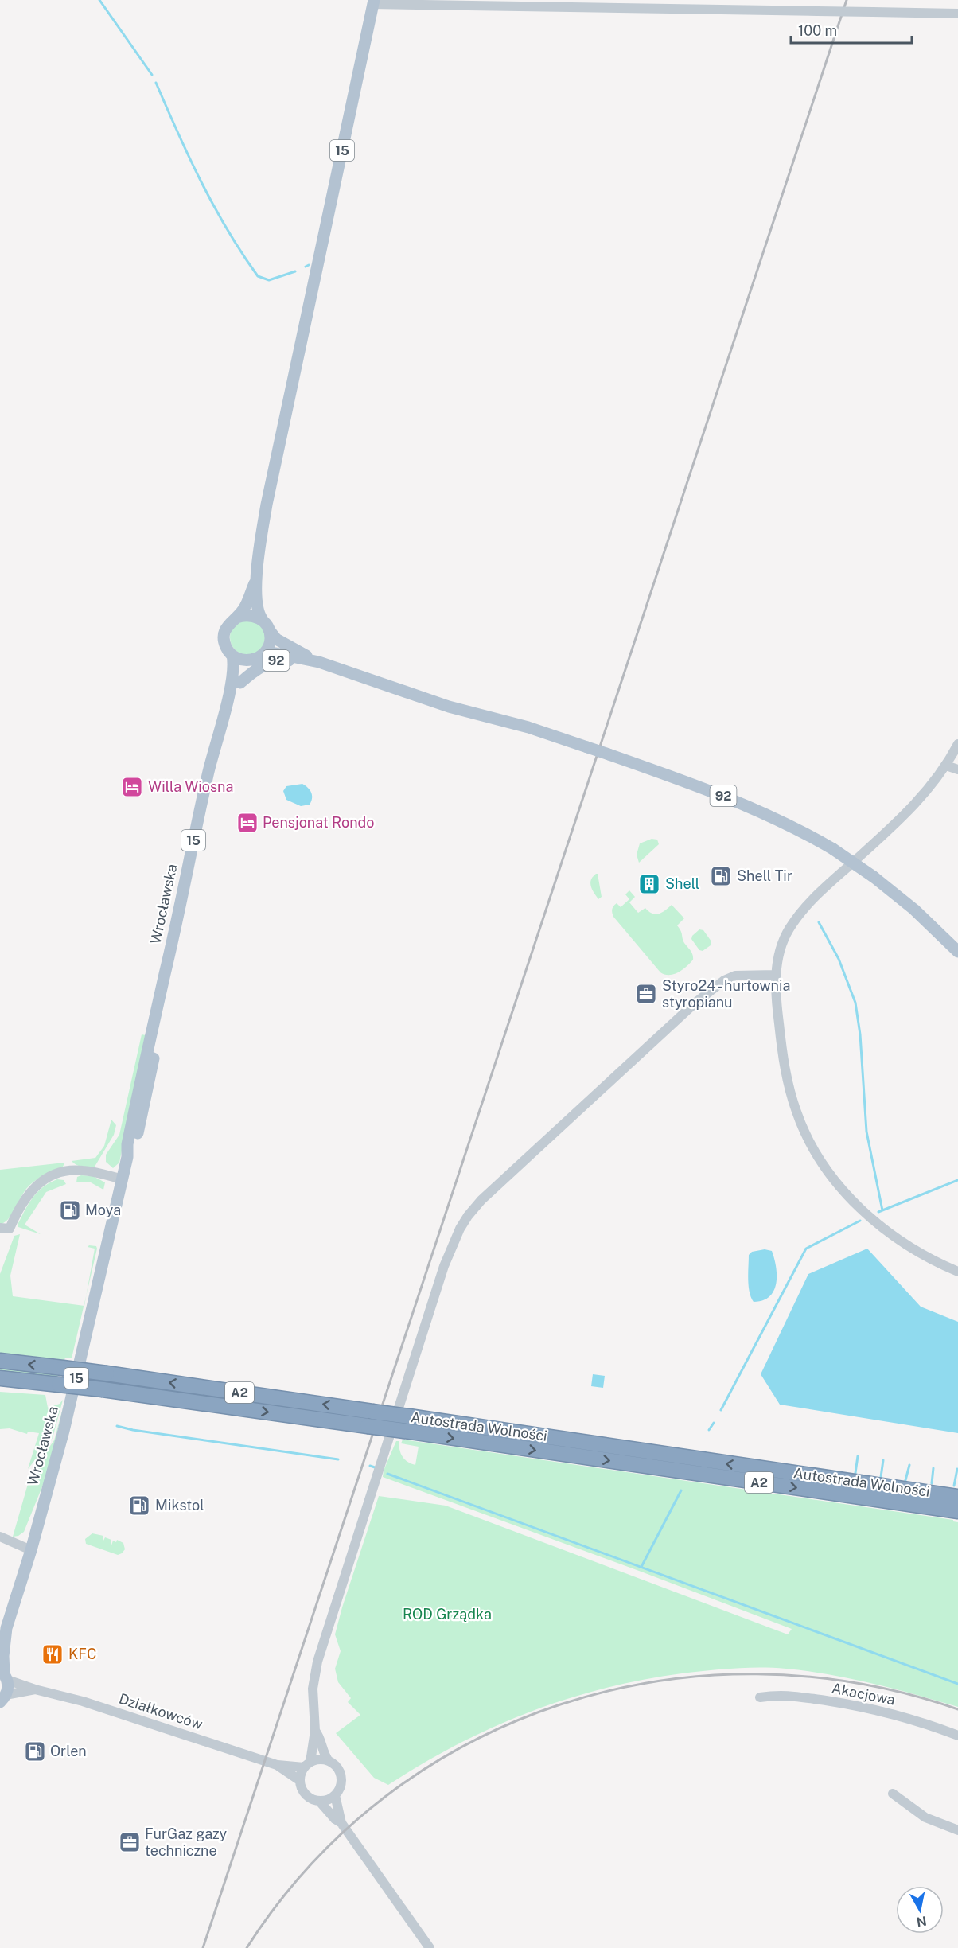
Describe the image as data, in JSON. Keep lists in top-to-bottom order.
{
  "streets": {
    "highway": ["A2", "Autostrada Wolności"],
    "main road": ["15", "92", "Wrocławska"],
    "street": ["Akacjowa", "Działkowców"]
  },
  "crossings": [
    ["15", "92"],
    ["15", "Wrocławska"],
    ["15", "Działkowców"],
    ["92", "Wrocławska"],
    ["Wrocławska", "Działkowców"]
  ],
  "parks": ["ROD Grządka"],
  "places": {
    "hotel": ["Willa Wiosna", "Pensjonat Rondo"],
    "fuel station": [
      "Shell Tir",
      "Moya",
      "Mikstol",
      "Orlen"
    ],
    "building": ["Shell"],
    "office": ["Styro24 - hurtownia styropianu", "FurGaz gazy techniczne"],
    "restaurant": ["KFC"]
  },
  "scale_bar": "100 m",
  "north": "bottom"
}
